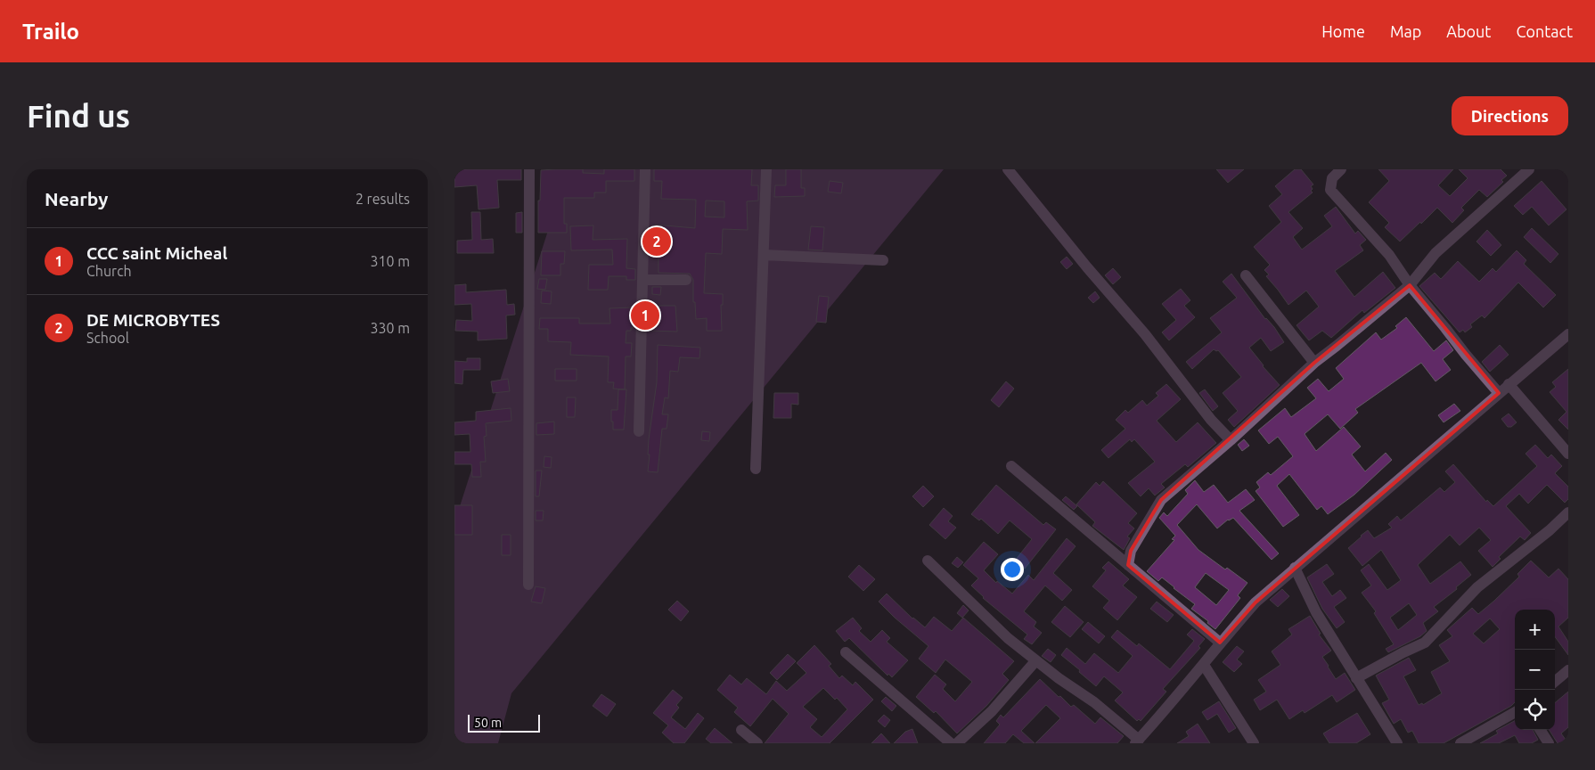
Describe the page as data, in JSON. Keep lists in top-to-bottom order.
{
  "scale_bar": "50 m",
  "page": {
    "header": "Trailo",
    "nav": [
      "Home",
      "Map",
      "About",
      "Contact"
    ],
    "buttons": "Directions",
    "title": "Find us",
    "heading": ["Nearby", "2 results"],
    "pins": ["2", "1"],
    "list": [
      {
        "mark": "1",
        "name": "CCC saint Micheal",
        "note": "Church",
        "value": "310 m"
      },
      {
        "mark": "2",
        "name": "DE MICROBYTES",
        "note": "School",
        "value": "330 m"
      }
    ],
    "map_buttons": ["+", "−"],
    "scale": "50 m"
  }
}
